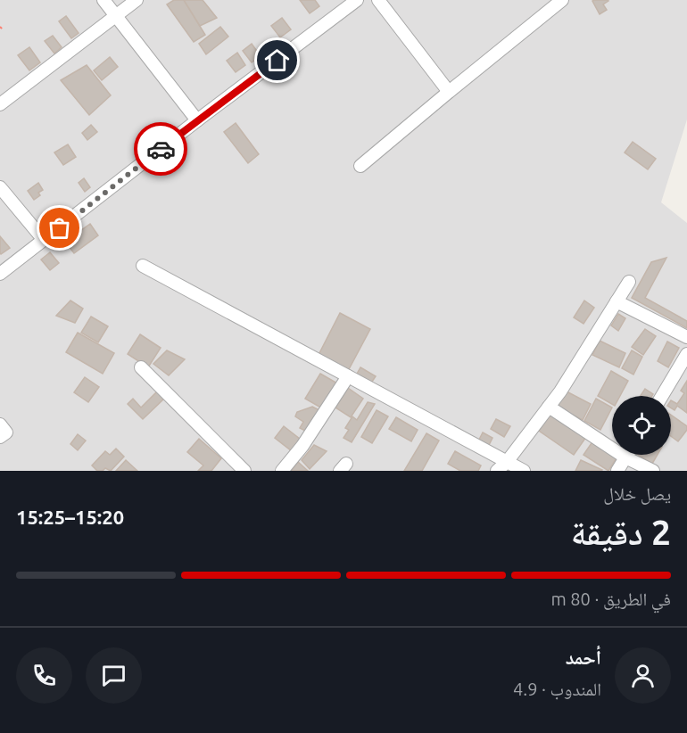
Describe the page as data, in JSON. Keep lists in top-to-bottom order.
{
  "page": {
    "heading": ["2 دقيقة", "يصل خلال", "15:20–15:25"],
    "panel": ["أحمد", "المندوب · 4.9"],
    "bar": "في الطريق · 80 m"
  }
}
